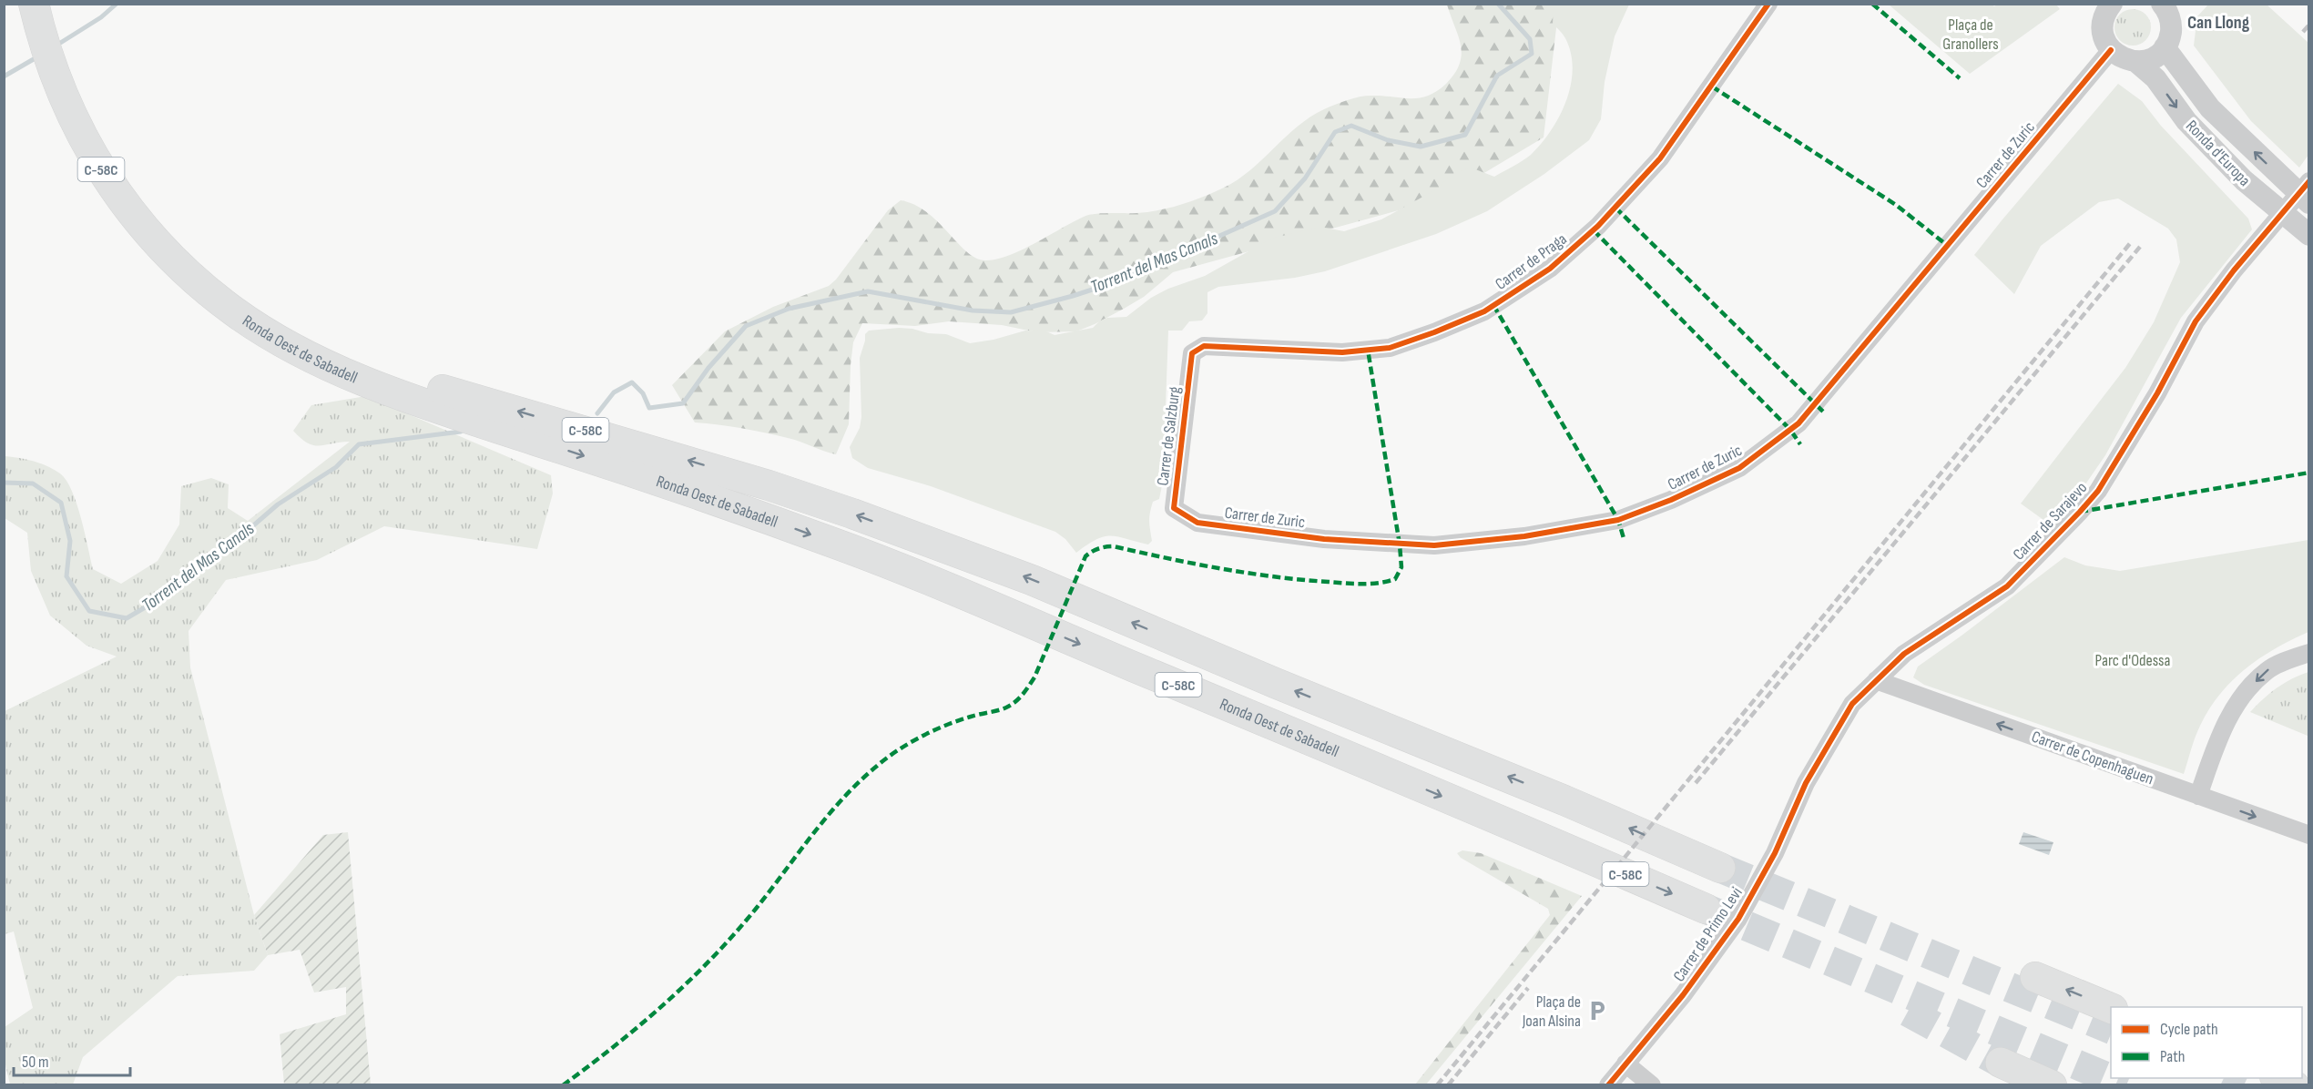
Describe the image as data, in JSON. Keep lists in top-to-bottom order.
{
  "streets": {
    "highway": ["C-58C", "Ronda Oest de Sabadell"],
    "street": [
      "Ronda d'Europa",
      "Carrer de Zuric",
      "Carrer de Praga",
      "Carrer de Salzburg",
      "Carrer de Sarajevo",
      "Carrer de Copenhaguen",
      "Carrer de Primo Levi"
    ]
  },
  "crossings": [
    ["Ronda d'Europa", "Carrer de Zuric"],
    ["Ronda d'Europa", "Carrer de Sarajevo"],
    ["Carrer de Zuric", "Carrer de Salzburg"],
    ["Carrer de Praga", "Carrer de Salzburg"],
    ["Carrer de Sarajevo", "Carrer de Copenhaguen"],
    ["Carrer de Sarajevo", "Carrer de Primo Levi"]
  ],
  "districts": ["Can Llong"],
  "water": ["Torrent del Mas Canals"],
  "parks": ["Plaça de Granollers", "Parc d'Odessa"],
  "places": {
    "parking": ["Plaça de Joan Alsina"]
  },
  "legend": ["Cycle path", "Path"],
  "scale_bar": "50 m"
}
